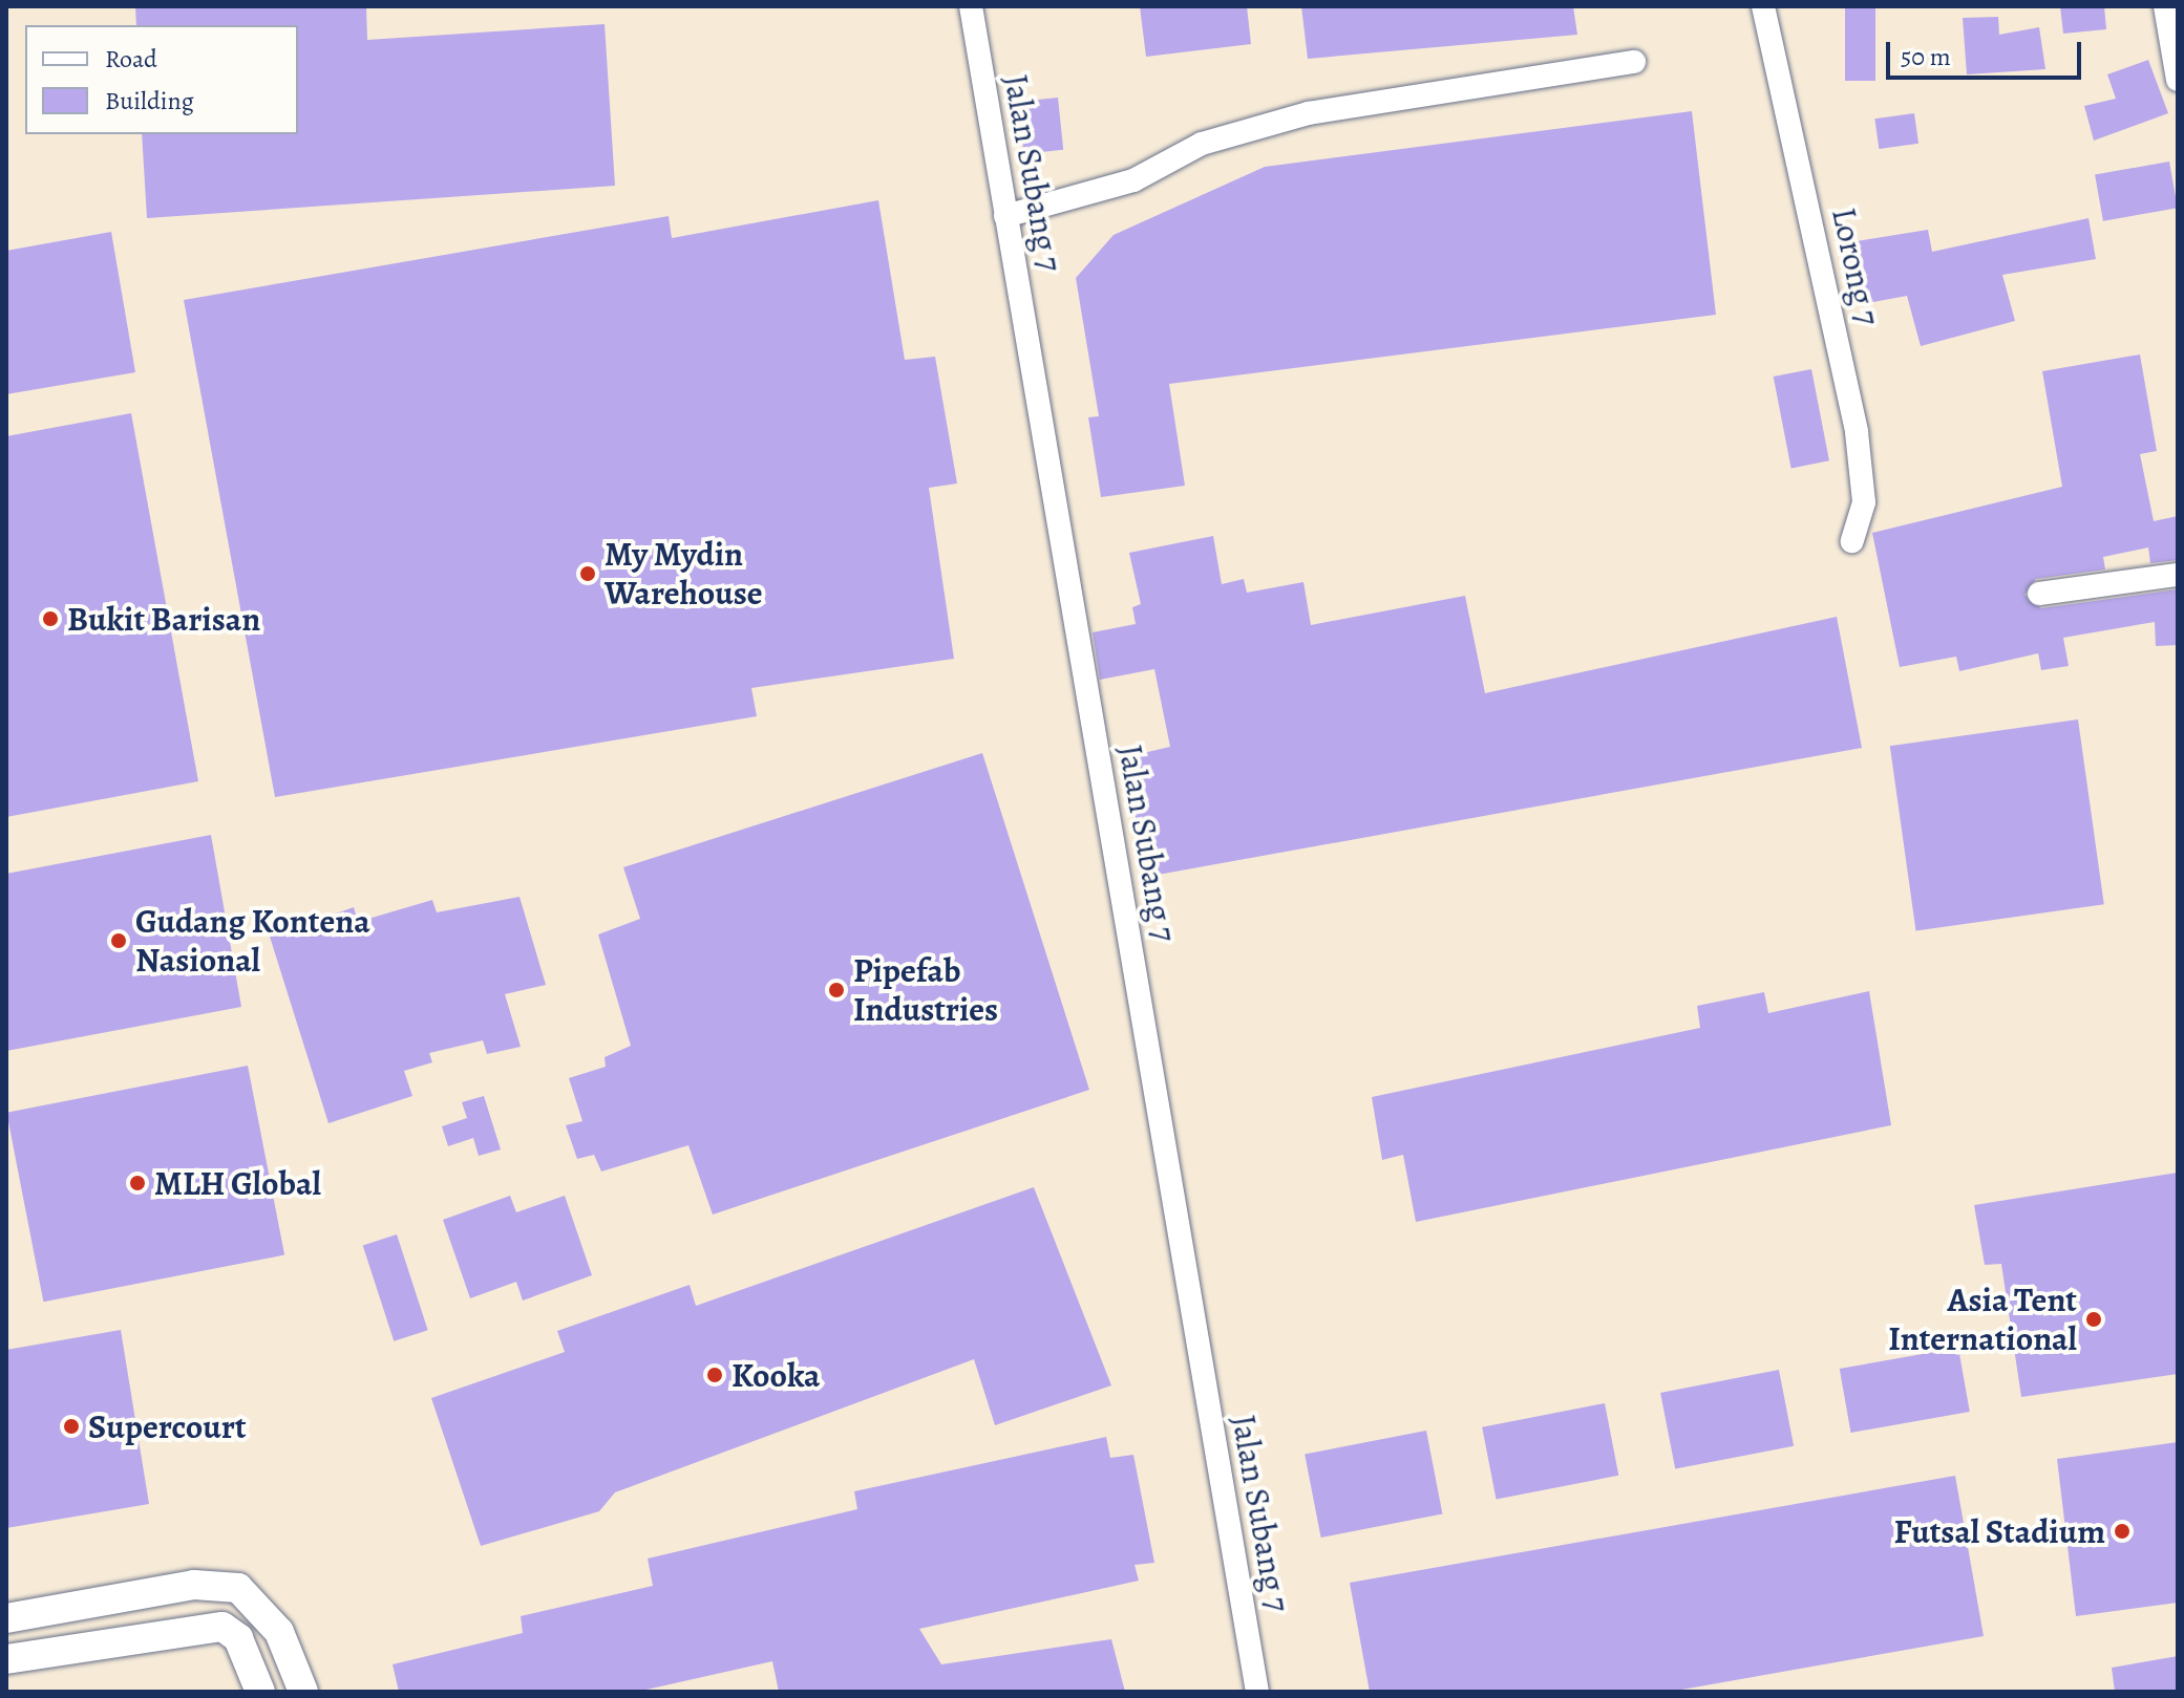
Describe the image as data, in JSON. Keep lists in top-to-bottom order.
{
  "streets": {
    "street": ["Jalan Subang 7", "Lorong 7"]
  },
  "places": [
    "My Mydin Warehouse",
    "Bukit Barisan",
    "Gudang Kontena Nasional",
    "Pipefab Industries",
    "MLH Global",
    "Asia Tent International",
    "Kooka",
    "Supercourt",
    "Futsal Stadium"
  ],
  "legend": ["Road", "Building"],
  "scale_bar": "50 m"
}
